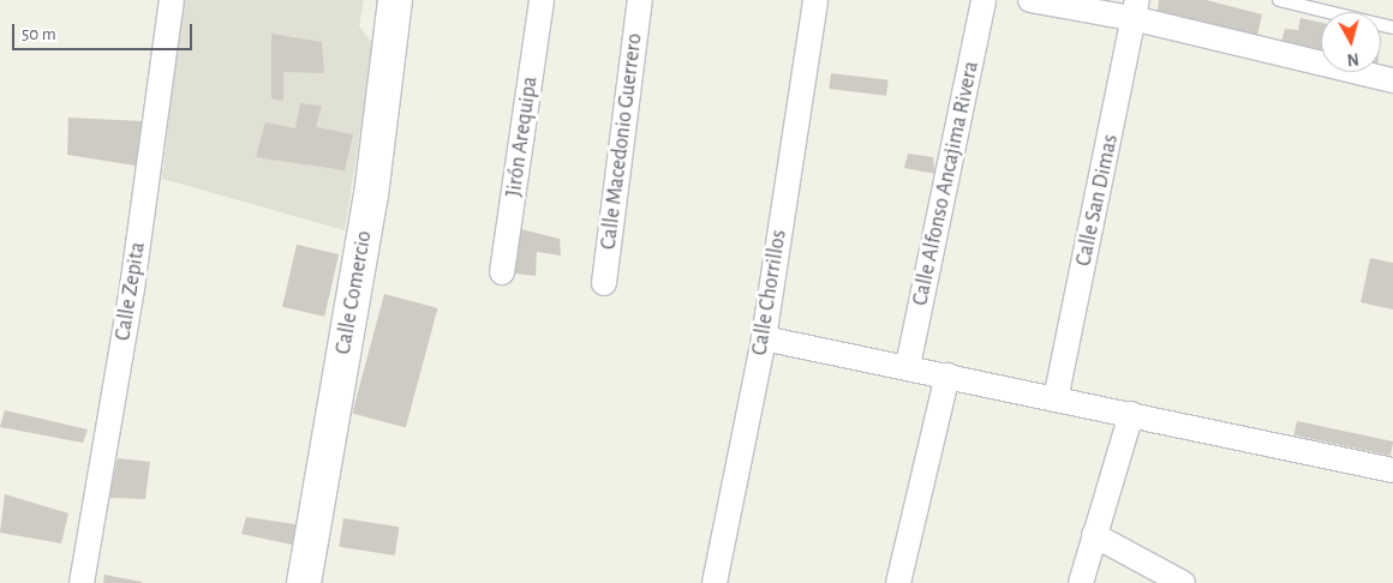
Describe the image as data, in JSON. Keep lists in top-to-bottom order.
{
  "streets": {
    "street": [
      "Jirón Arequipa",
      "Calle Macedonio Guerrero",
      "Calle Alfonso Ancajima Rivera",
      "Calle San Dimas",
      "Calle Zepita",
      "Calle Comercio",
      "Calle Chorrillos"
    ]
  },
  "scale_bar": "50 m",
  "north": "bottom"
}
